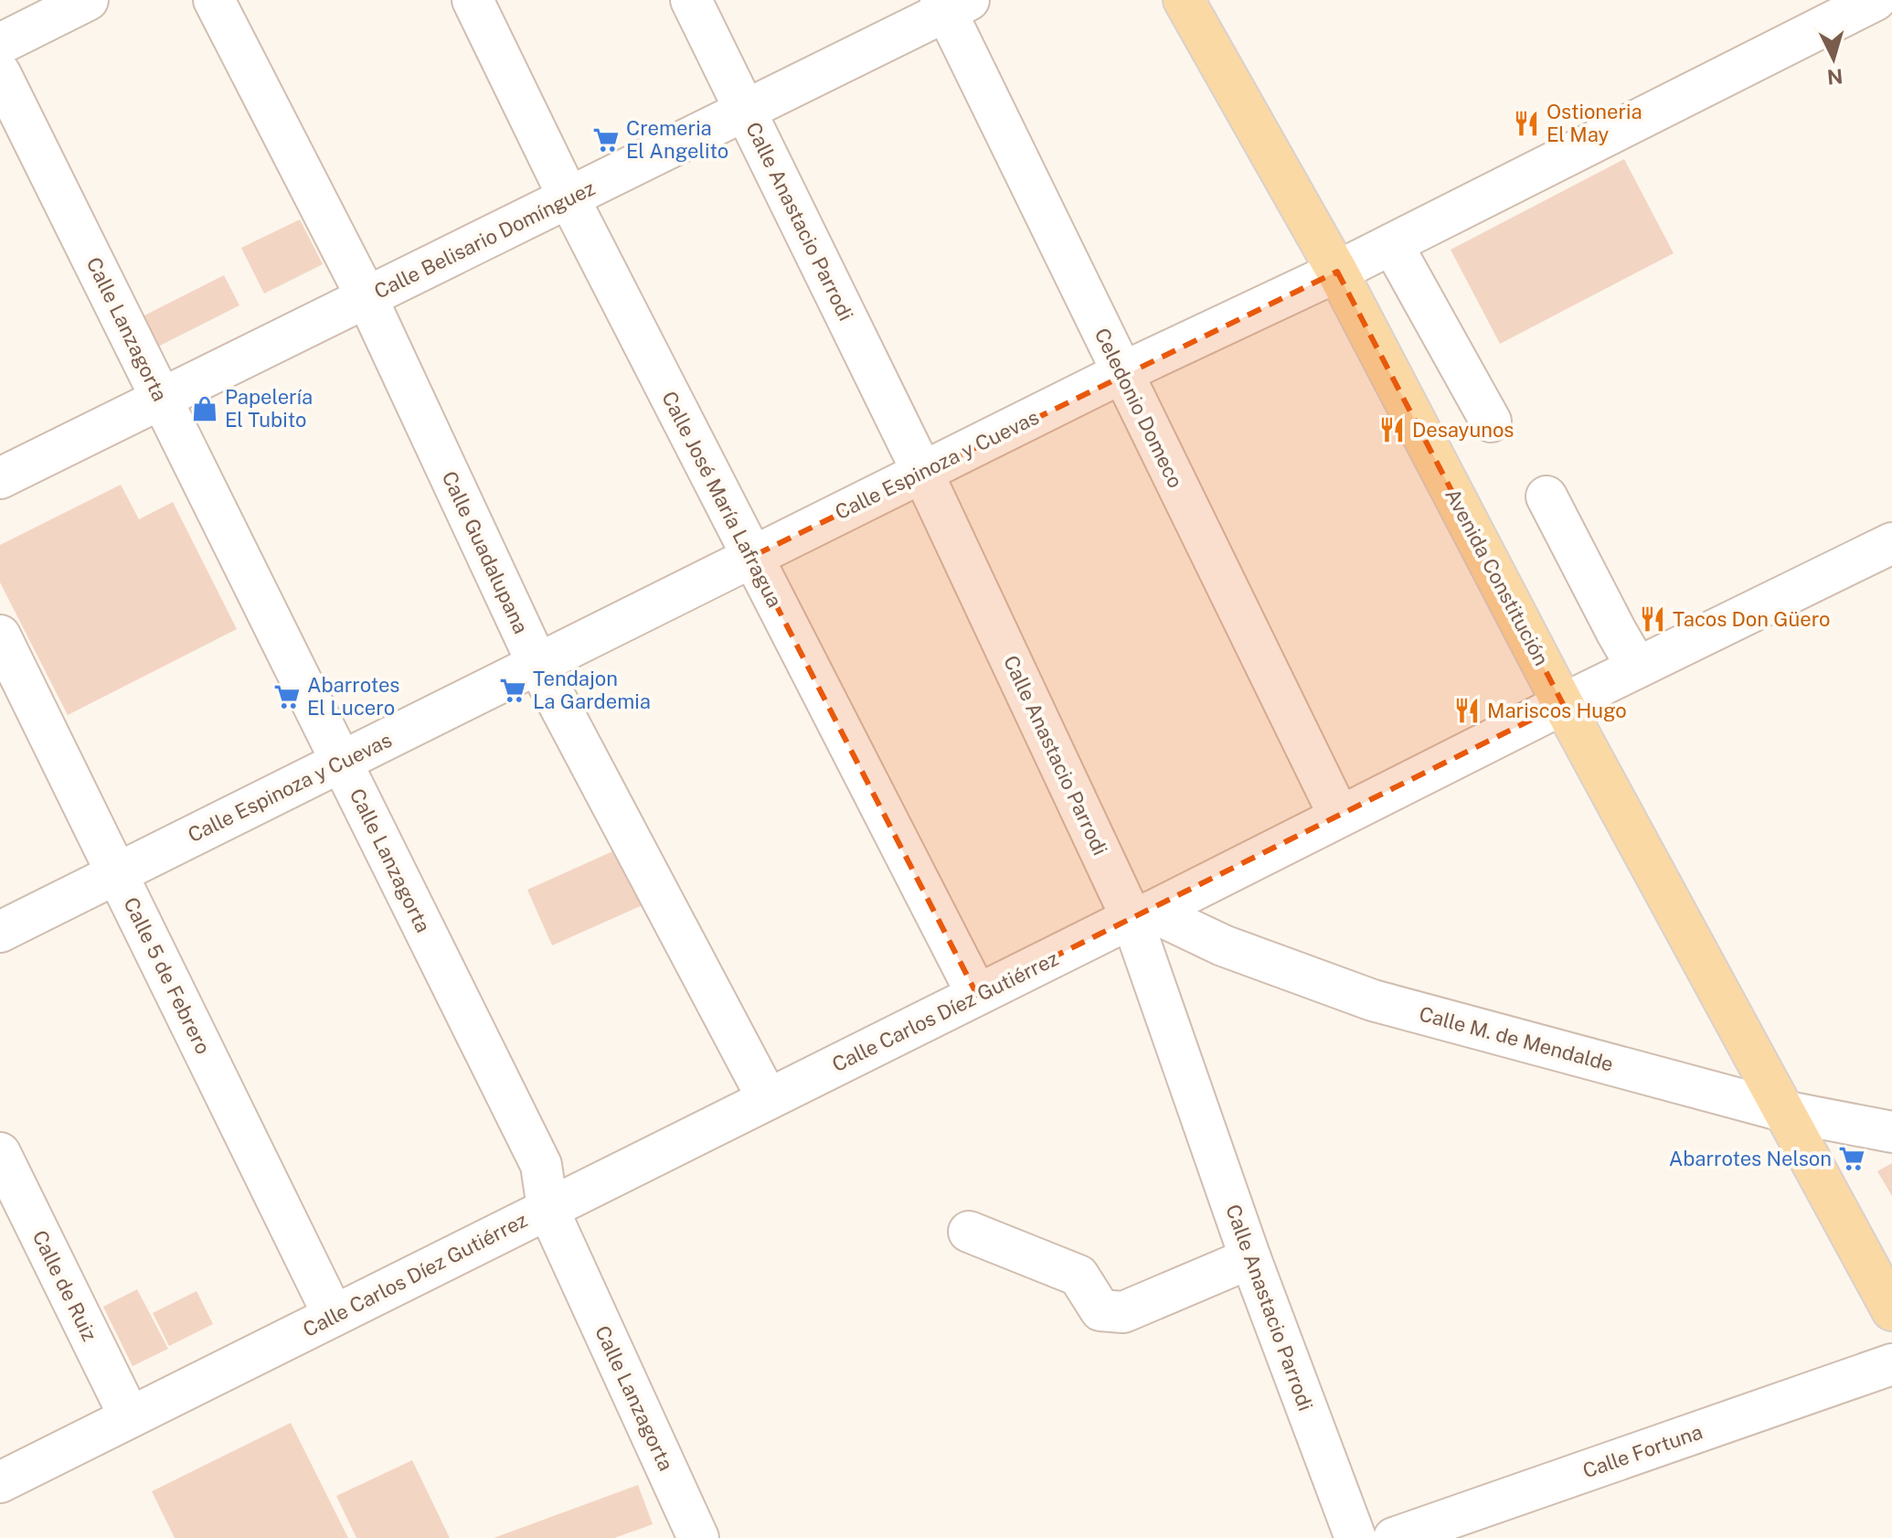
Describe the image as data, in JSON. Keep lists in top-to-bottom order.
{
  "streets": {
    "main road": ["Avenida Constitución"],
    "street": [
      "Calle Anastacio Parrodi",
      "Calle Belisario Domínguez",
      "Calle Lanzagorta",
      "Celedonio Domeco",
      "Calle Espinoza y Cuevas",
      "Calle José María Lafragua",
      "Calle Guadalupana",
      "Calle 5 de Febrero",
      "Calle Carlos Díez Gutiérrez",
      "Calle M. de Mendalde",
      "Calle de Ruiz",
      "Calle Fortuna"
    ]
  },
  "crossings": [
    ["Calle Anastacio Parrodi", "Calle Belisario Domínguez"],
    ["Calle Anastacio Parrodi", "Calle Espinoza y Cuevas"],
    ["Calle Anastacio Parrodi", "Calle Carlos Díez Gutiérrez"],
    ["Calle Anastacio Parrodi", "Calle M. de Mendalde"],
    ["Calle Belisario Domínguez", "Calle Lanzagorta"],
    ["Calle Belisario Domínguez", "Celedonio Domeco"],
    ["Calle Belisario Domínguez", "Calle José María Lafragua"],
    ["Calle Belisario Domínguez", "Calle Guadalupana"],
    ["Calle Lanzagorta", "Calle Espinoza y Cuevas"],
    ["Calle Lanzagorta", "Calle Carlos Díez Gutiérrez"],
    ["Celedonio Domeco", "Calle Espinoza y Cuevas"],
    ["Celedonio Domeco", "Calle Carlos Díez Gutiérrez"],
    ["Calle Espinoza y Cuevas", "Calle José María Lafragua"],
    ["Calle Espinoza y Cuevas", "Calle Guadalupana"],
    ["Calle Espinoza y Cuevas", "Avenida Constitución"],
    ["Calle Espinoza y Cuevas", "Calle 5 de Febrero"],
    ["Calle José María Lafragua", "Calle Carlos Díez Gutiérrez"],
    ["Calle Guadalupana", "Calle Carlos Díez Gutiérrez"],
    ["Avenida Constitución", "Calle Carlos Díez Gutiérrez"],
    ["Avenida Constitución", "Calle M. de Mendalde"],
    ["Calle 5 de Febrero", "Calle Carlos Díez Gutiérrez"],
    ["Calle Carlos Díez Gutiérrez", "Calle M. de Mendalde"],
    ["Calle Carlos Díez Gutiérrez", "Calle de Ruiz"]
  ],
  "places": {
    "restaurant": [
      "Ostioneria El May",
      "Desayunos",
      "Tacos Don Güero",
      "Mariscos Hugo"
    ],
    "supermarket": [
      "Cremeria El Angelito",
      "Tendajon La Gardemia",
      "Abarrotes El Lucero",
      "Abarrotes Nelson"
    ],
    "shop": ["Papelería El Tubito"]
  },
  "north": "bottom"
}
